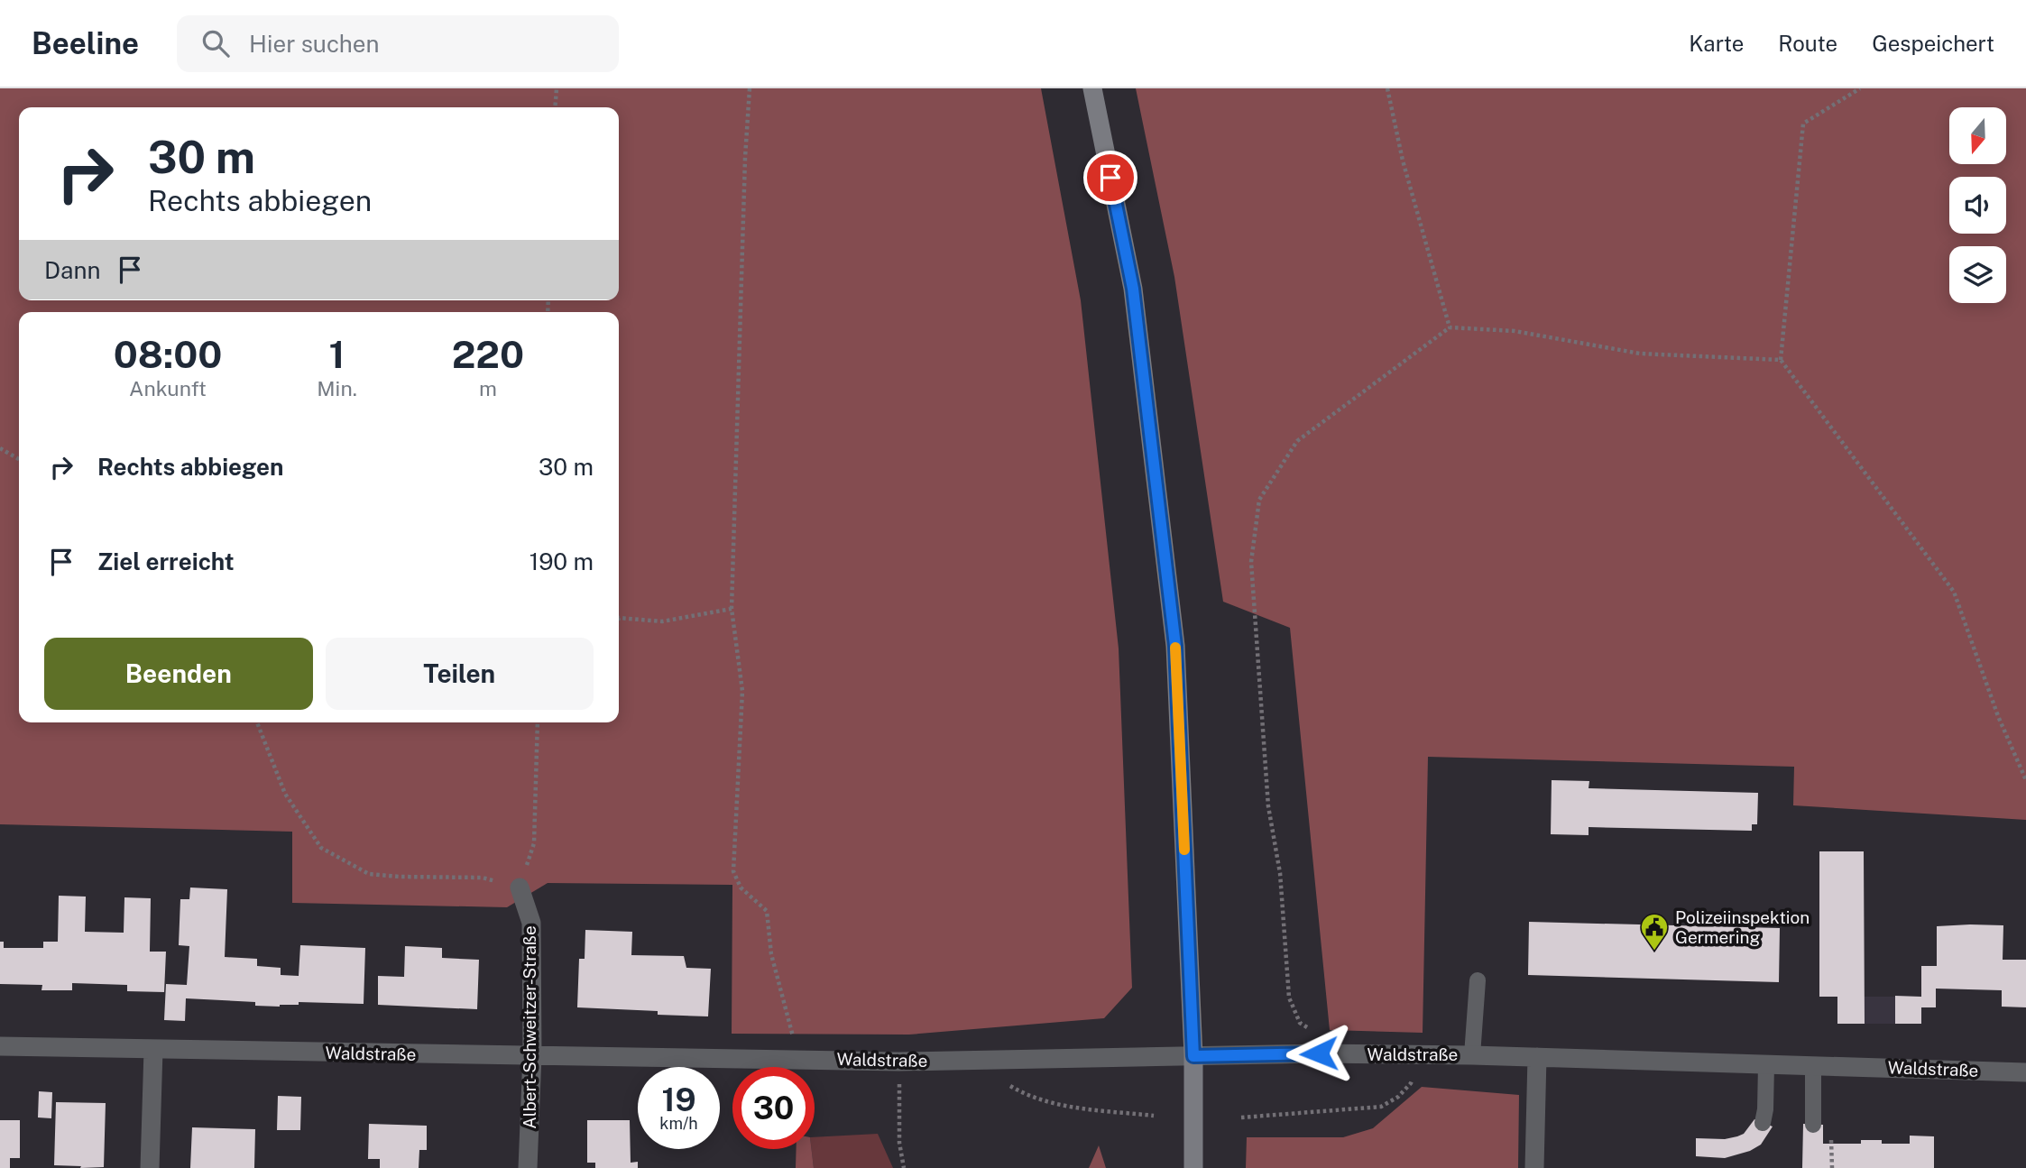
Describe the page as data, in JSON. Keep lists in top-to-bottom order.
{
  "streets": {
    "street": ["Albert-Schweitzer-Straße", "Waldstraße"]
  },
  "crossings": [
    ["Albert-Schweitzer-Straße", "Waldstraße"]
  ],
  "places": {
    "public building": ["Polizeiinspektion Germering"]
  },
  "north": "bottom",
  "page": {
    "header": "Beeline",
    "search": "Hier suchen",
    "nav": ["Karte", "Route", "Gespeichert"],
    "turn": ["30 m", "Rechts abbiegen"],
    "then": "Dann",
    "eta": [
      "08:00",
      "Ankunft",
      "1",
      "Min.",
      "220",
      "m"
    ],
    "list": [
      {
        "name": "Rechts abbiegen",
        "value": "30 m"
      },
      {
        "name": "Ziel erreicht",
        "value": "190 m"
      }
    ],
    "buttons": ["Beenden", "Teilen"],
    "speed": "19 km/h",
    "limit": "30"
  }
}
